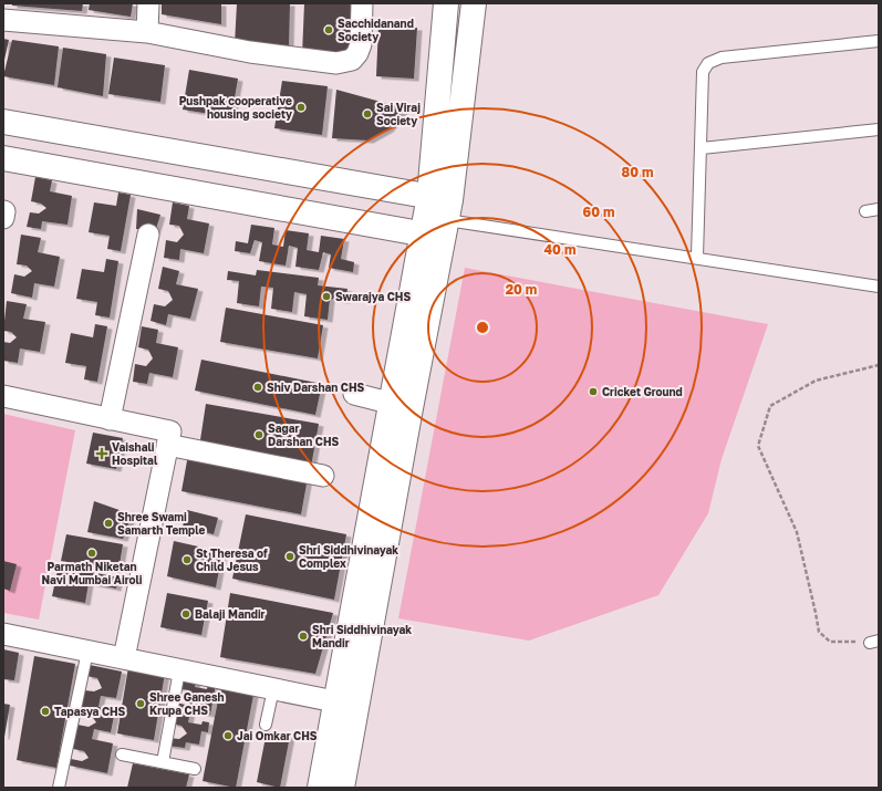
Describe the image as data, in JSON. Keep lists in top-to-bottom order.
{
  "places": {
    "other": [
      "Sacchidanand Society",
      "Pushpak cooperative housing society",
      "Sai Viraj Society",
      "Swarajya CHS",
      "Shiv Darshan CHS",
      "Cricket Ground",
      "Sagar Darshan CHS",
      "Shree Swami Samarth Temple",
      "Parmath Niketan Navi Mumbai Airoli",
      "Shri Siddhivinayak Complex",
      "St Theresa of Child Jesus",
      "Balaji Mandir",
      "Shri Siddhivinayak Mandir",
      "Shree Ganesh Krupa CHS",
      "Tapasya CHS",
      "Jai Omkar CHS"
    ],
    "health": ["Vaishali Hospital"]
  },
  "rings": [
    "80 m",
    "60 m",
    "40 m",
    "20 m"
  ]
}
